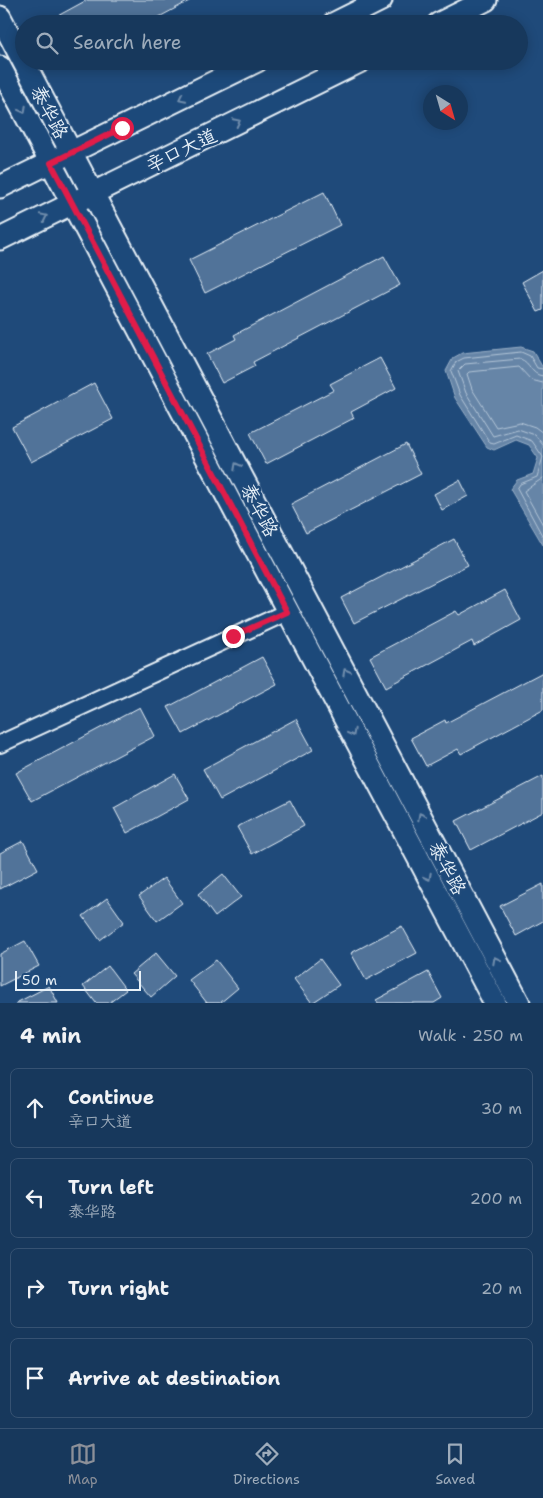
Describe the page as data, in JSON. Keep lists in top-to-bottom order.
{
  "streets": {
    "main road": ["泰华路", "辛口大道"]
  },
  "crossings": [
    ["泰华路", "辛口大道"]
  ],
  "scale_bar": "50 m",
  "north": "bottom right",
  "page": {
    "search": "Search here",
    "scale": "50 m",
    "heading": ["4 min", "Walk · 250 m"],
    "list": [
      ["Continue", "辛口大道", "30 m"],
      ["Turn left", "泰华路", "200 m"],
      ["Turn right", "20 m"],
      "Arrive at destination"
    ],
    "nav": ["Map", "Directions", "Saved"]
  }
}
